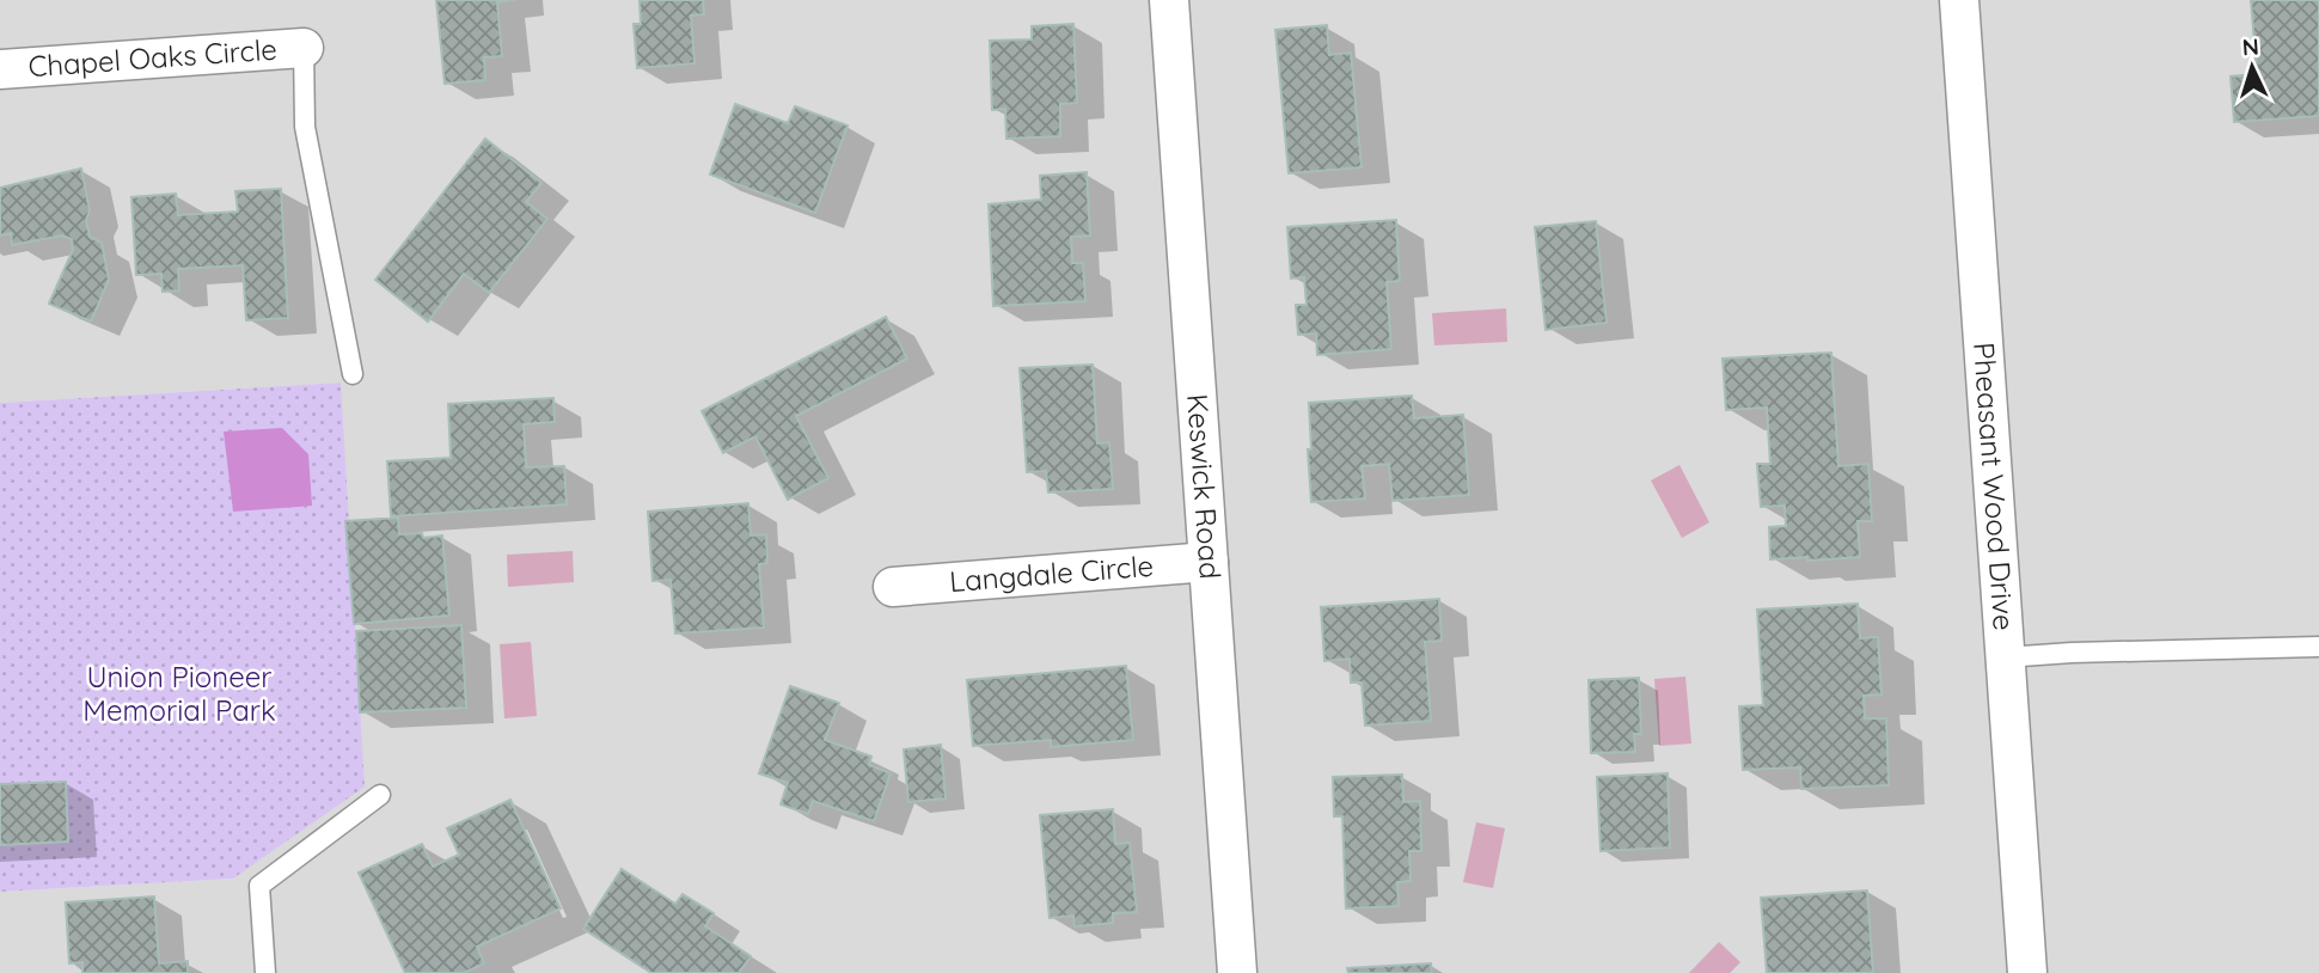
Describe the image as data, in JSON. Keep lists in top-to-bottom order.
{
  "streets": {
    "street": [
      "Chapel Oaks Circle",
      "Keswick Road",
      "Pheasant Wood Drive",
      "Langdale Circle"
    ]
  },
  "crossings": [
    ["Keswick Road", "Langdale Circle"]
  ],
  "parks": ["Union Pioneer Memorial Park"],
  "north": "top"
}
